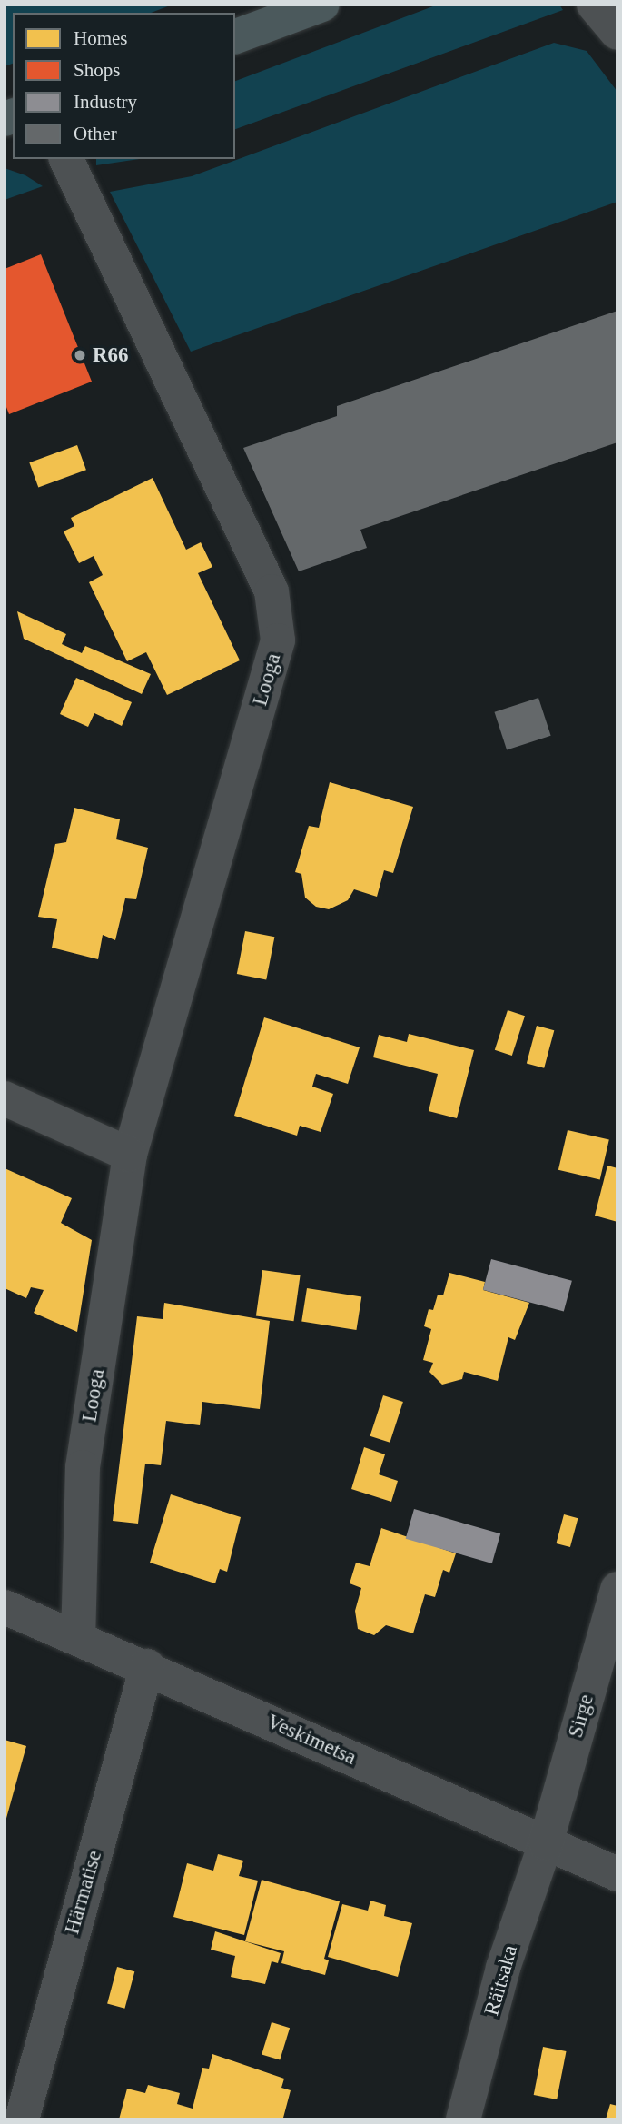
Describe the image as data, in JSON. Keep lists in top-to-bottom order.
{
  "streets": {
    "street": [
      "Looga",
      "Sirge",
      "Veskimetsa",
      "Härmatise",
      "Räitsaka"
    ]
  },
  "crossings": [
    ["Looga", "Veskimetsa"],
    ["Sirge", "Veskimetsa"],
    ["Sirge", "Räitsaka"],
    ["Veskimetsa", "Härmatise"],
    ["Veskimetsa", "Räitsaka"]
  ],
  "places": ["R66"],
  "legend": [
    "Homes",
    "Shops",
    "Industry",
    "Other"
  ]
}
